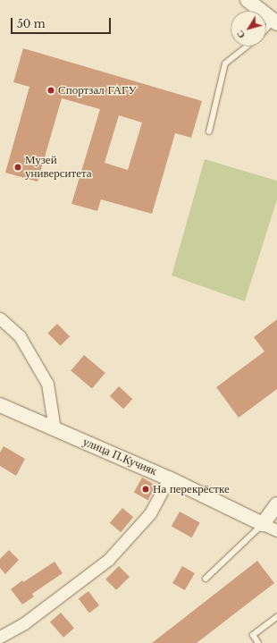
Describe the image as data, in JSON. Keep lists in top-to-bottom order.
{
  "streets": {
    "street": ["улица П.Кучияк"]
  },
  "places": ["Спортзал ГАГУ", "Музей университета", "На перекрёстке"],
  "scale_bar": "50 m",
  "north": "bottom left"
}
